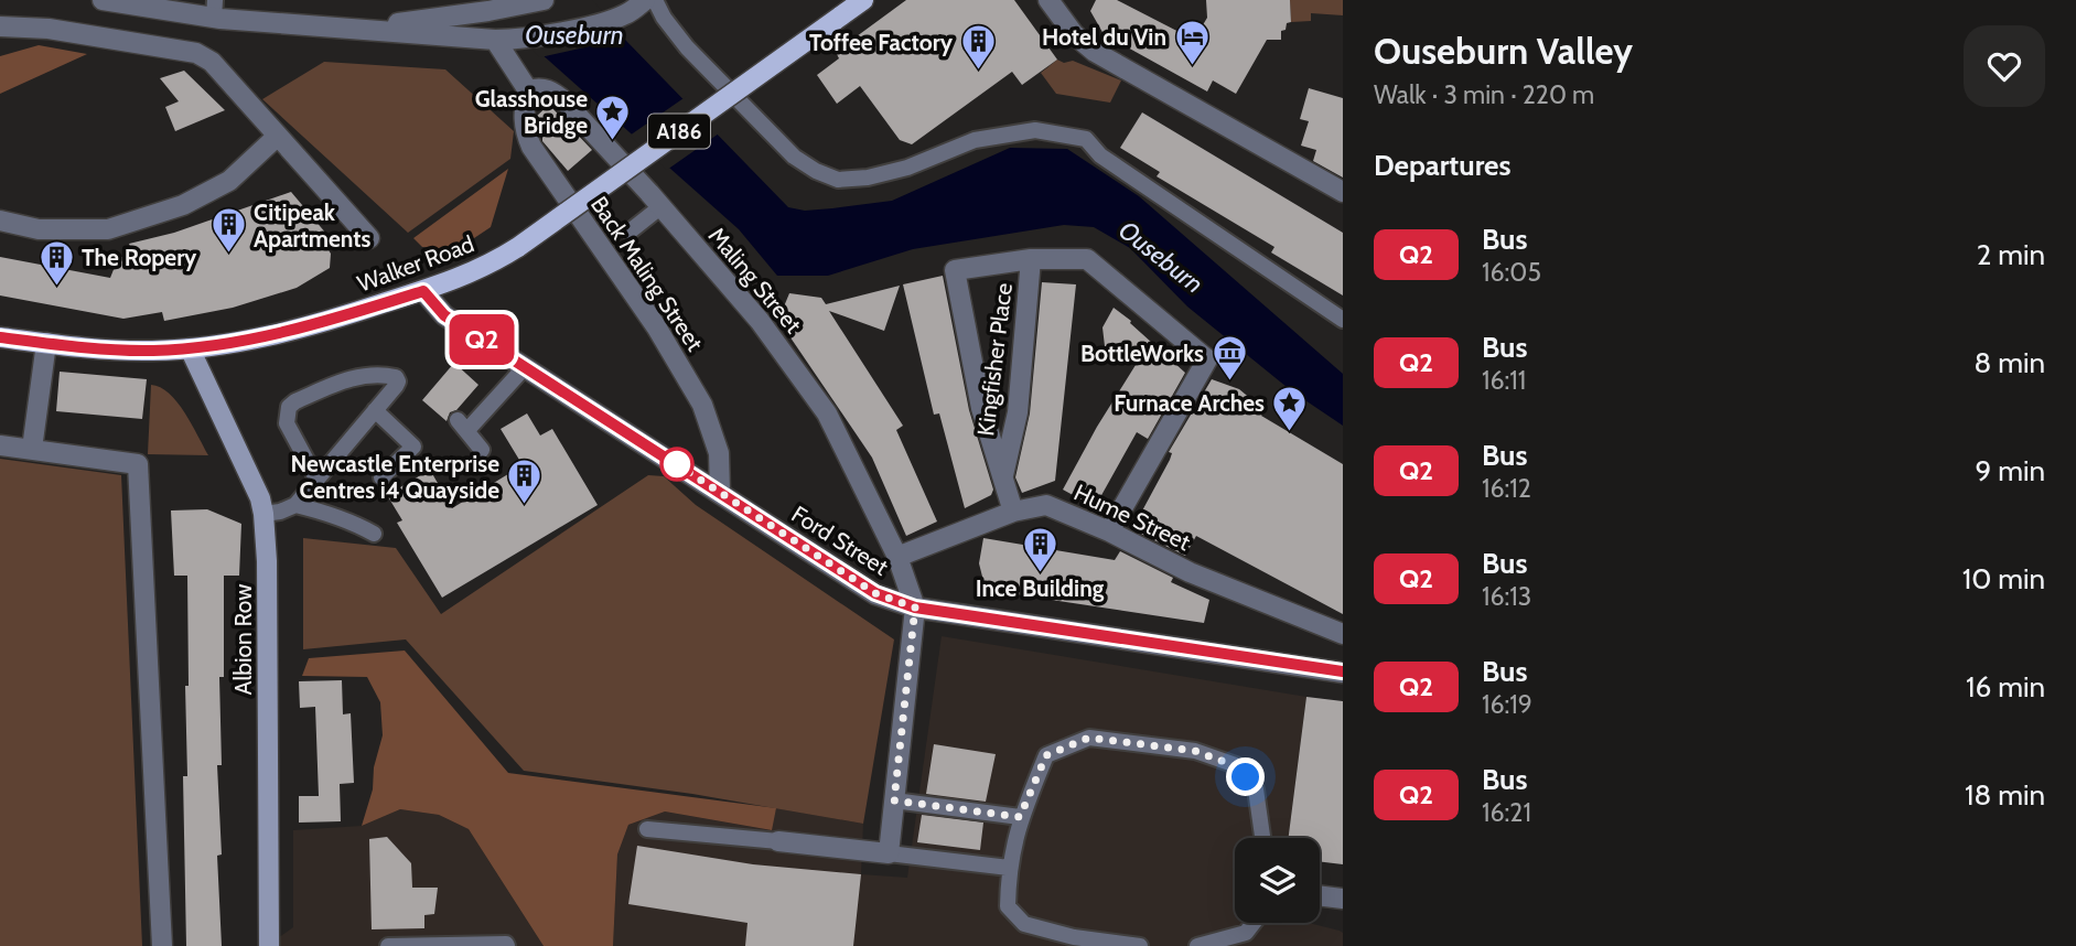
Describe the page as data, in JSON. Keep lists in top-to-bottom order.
{
  "streets": {
    "main road": ["A186", "Walker Road"],
    "street": [
      "Back Maling Street",
      "Maling Street",
      "Kingfisher Place",
      "Hume Street",
      "Ford Street",
      "Albion Row"
    ]
  },
  "crossings": [
    ["Walker Road", "Ford Street"],
    ["Walker Road", "Albion Row"],
    ["Back Maling Street", "Maling Street"],
    ["Back Maling Street", "Ford Street"],
    ["Maling Street", "Hume Street"],
    ["Maling Street", "Ford Street"],
    ["Kingfisher Place", "Hume Street"]
  ],
  "water": ["Ouseburn"],
  "places": {
    "hotel": ["Hotel du Vin"],
    "building": [
      "Toffee Factory",
      "Citipeak Apartments",
      "The Ropery",
      "Newcastle Enterprise Centres i4 Quayside",
      "Ince Building"
    ],
    "place": ["Glasshouse Bridge", "Furnace Arches"],
    "museum": ["BottleWorks"]
  },
  "lines": ["bus line Q2"],
  "page": {
    "on_map": "Q2",
    "heading": [
      ["Ouseburn Valley", "Walk · 3 min · 220 m"],
      "Departures"
    ],
    "list": [
      {
        "mark": "Q2",
        "name": "Bus",
        "note": "16:05",
        "value": "2 min"
      },
      {
        "mark": "Q2",
        "name": "Bus",
        "note": "16:11",
        "value": "8 min"
      },
      {
        "mark": "Q2",
        "name": "Bus",
        "note": "16:12",
        "value": "9 min"
      },
      {
        "mark": "Q2",
        "name": "Bus",
        "note": "16:13",
        "value": "10 min"
      },
      {
        "mark": "Q2",
        "name": "Bus",
        "note": "16:19",
        "value": "16 min"
      },
      {
        "mark": "Q2",
        "name": "Bus",
        "note": "16:21",
        "value": "18 min"
      }
    ]
  }
}
